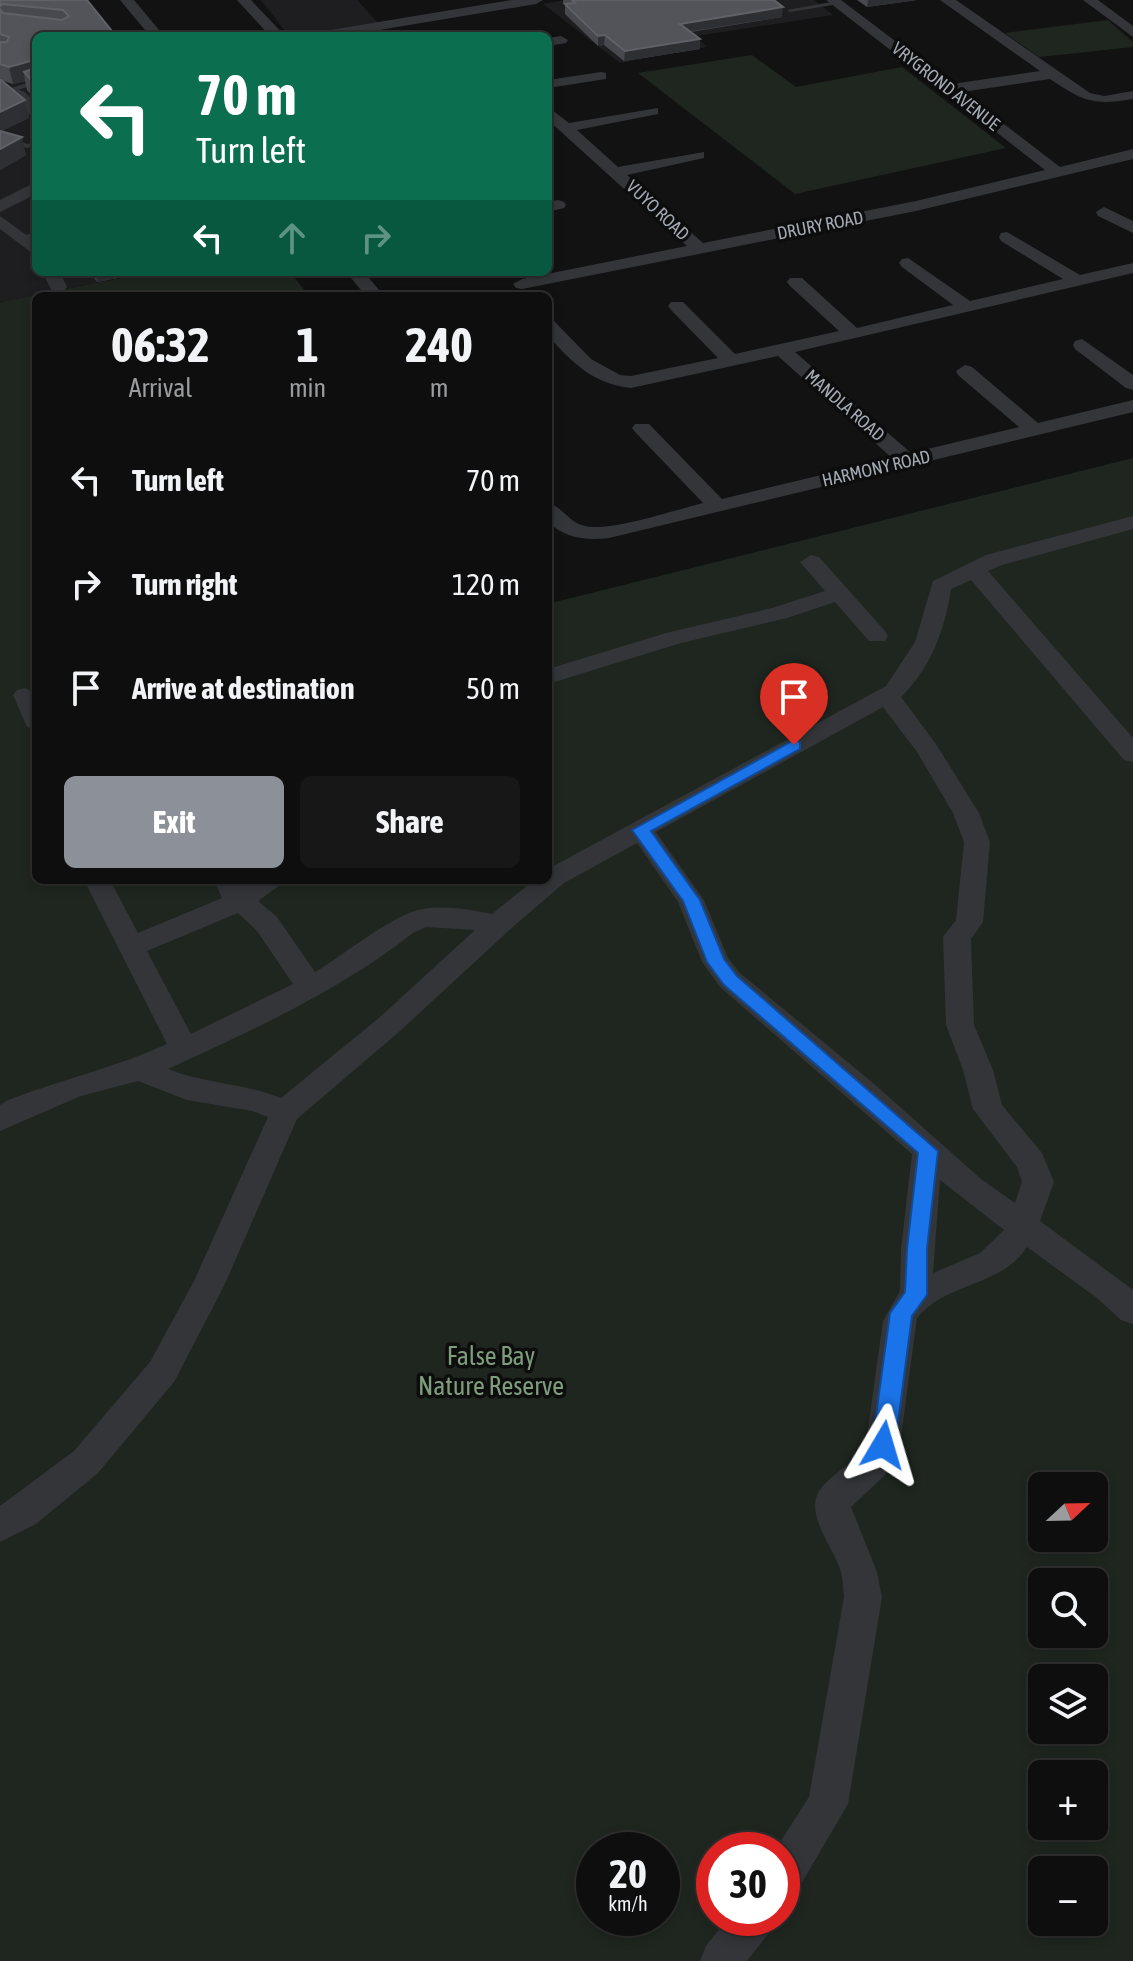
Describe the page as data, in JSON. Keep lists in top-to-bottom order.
{
  "streets": {
    "street": [
      "VRYGROND AVENUE",
      "VUYO ROAD",
      "DRURY ROAD",
      "MANDLA ROAD",
      "HARMONY ROAD"
    ]
  },
  "crossings": [
    ["VRYGROND AVENUE", "DRURY ROAD"],
    ["VUYO ROAD", "DRURY ROAD"],
    ["MANDLA ROAD", "HARMONY ROAD"]
  ],
  "parks": ["False Bay Nature Reserve"],
  "north": "right",
  "page": {
    "turn": ["70 m", "Turn left"],
    "eta": [
      "06:32",
      "Arrival",
      "1",
      "min",
      "240",
      "m"
    ],
    "list": [
      {
        "name": "Turn left",
        "value": "70 m"
      },
      {
        "name": "Turn right",
        "value": "120 m"
      },
      {
        "name": "Arrive at destination",
        "value": "50 m"
      }
    ],
    "buttons": ["Exit", "Share"],
    "map_buttons": ["+", "−"],
    "speed": "20 km/h",
    "limit": "30"
  }
}
